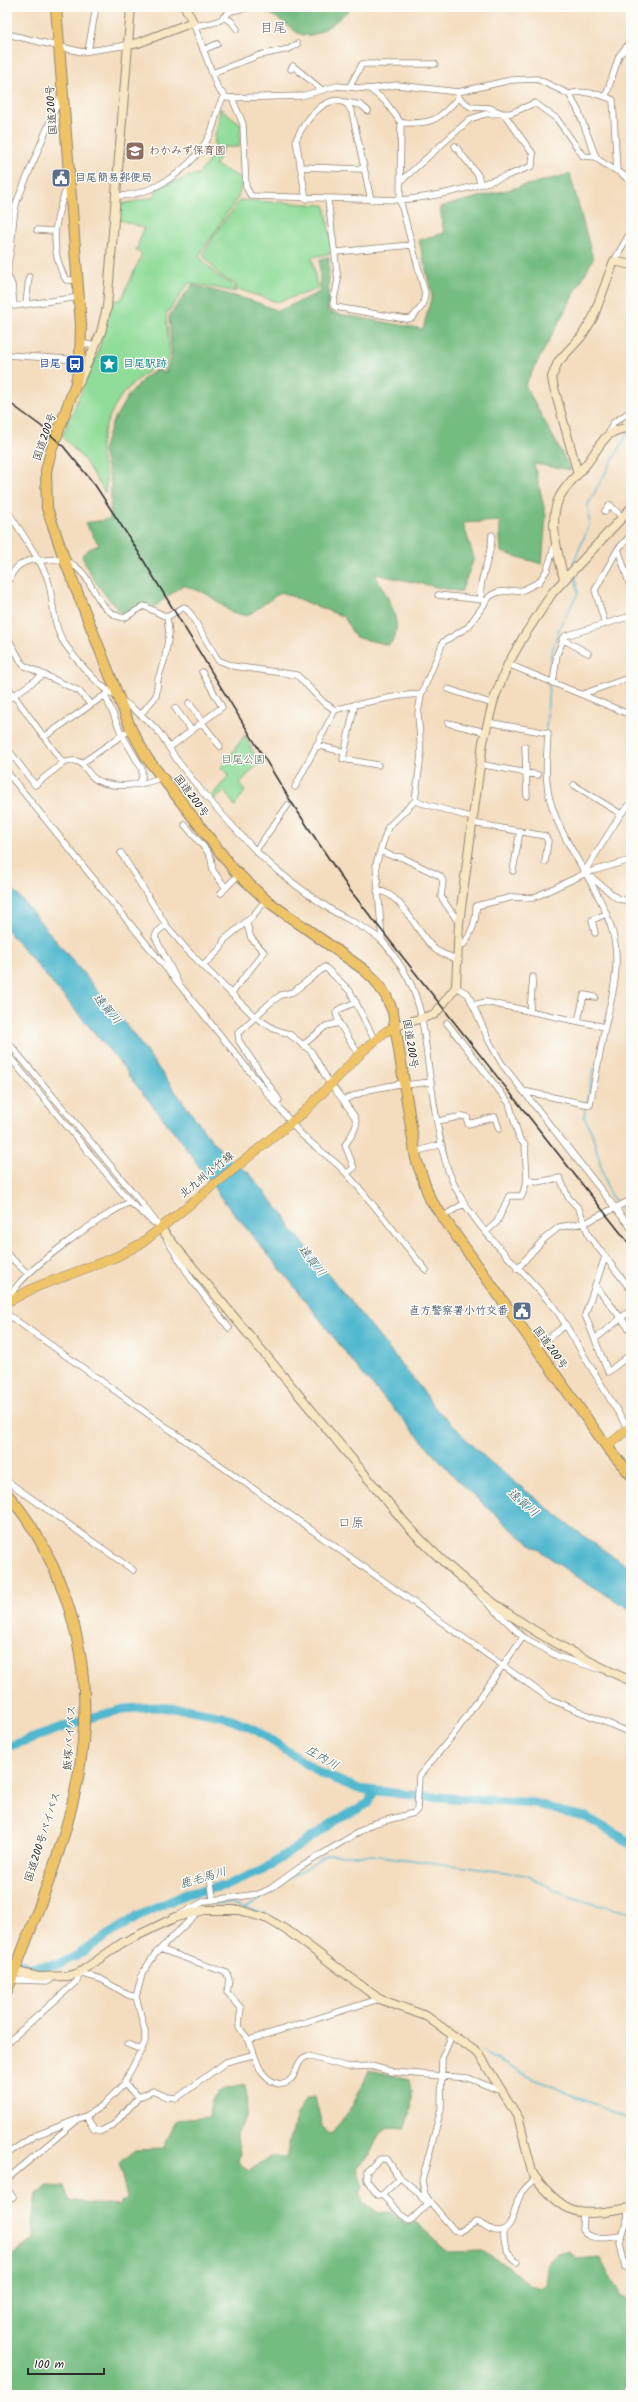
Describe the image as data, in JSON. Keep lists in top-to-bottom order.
{
  "streets": {
    "highway": ["国道200号", "飯塚バイパス", "国道200号バイパス"],
    "main road": ["北九州小竹線"]
  },
  "crossings": [
    ["国道200号", "北九州小竹線"],
    ["飯塚バイパス", "国道200号バイパス"]
  ],
  "districts": ["目尾", "口原"],
  "water": ["遠賀川", "庄内川", "鹿毛馬川"],
  "parks": ["目尾公園"],
  "places": {
    "school or university": ["わかみず保育園"],
    "public building": ["目尾簡易郵便局", "直方警察署小竹交番"],
    "bus stop": ["目尾"],
    "place": ["目尾駅跡"]
  },
  "scale_bar": "100 m"
}
